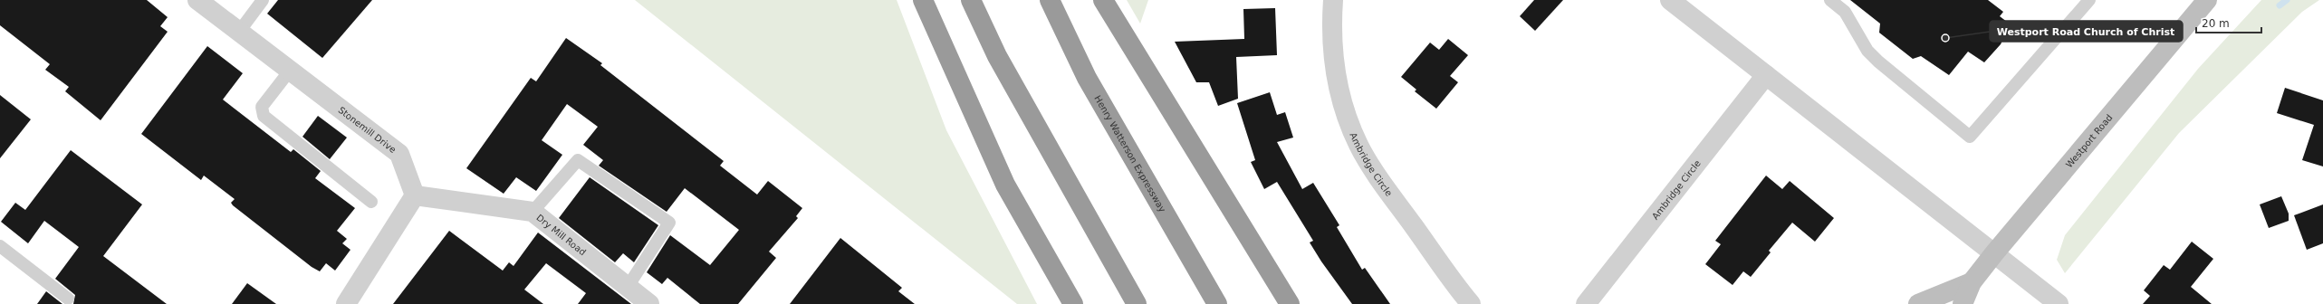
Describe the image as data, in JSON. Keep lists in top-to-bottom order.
{
  "streets": {
    "highway": ["Henry Watterson Expressway"],
    "main road": ["Westport Road"],
    "street": ["Stonemill Drive", "Ambridge Circle", "Dry Mill Road"]
  },
  "crossings": [
    ["Stonemill Drive", "Dry Mill Road"]
  ],
  "places": ["Westport Road Church of Christ"],
  "scale_bar": "20 m"
}
